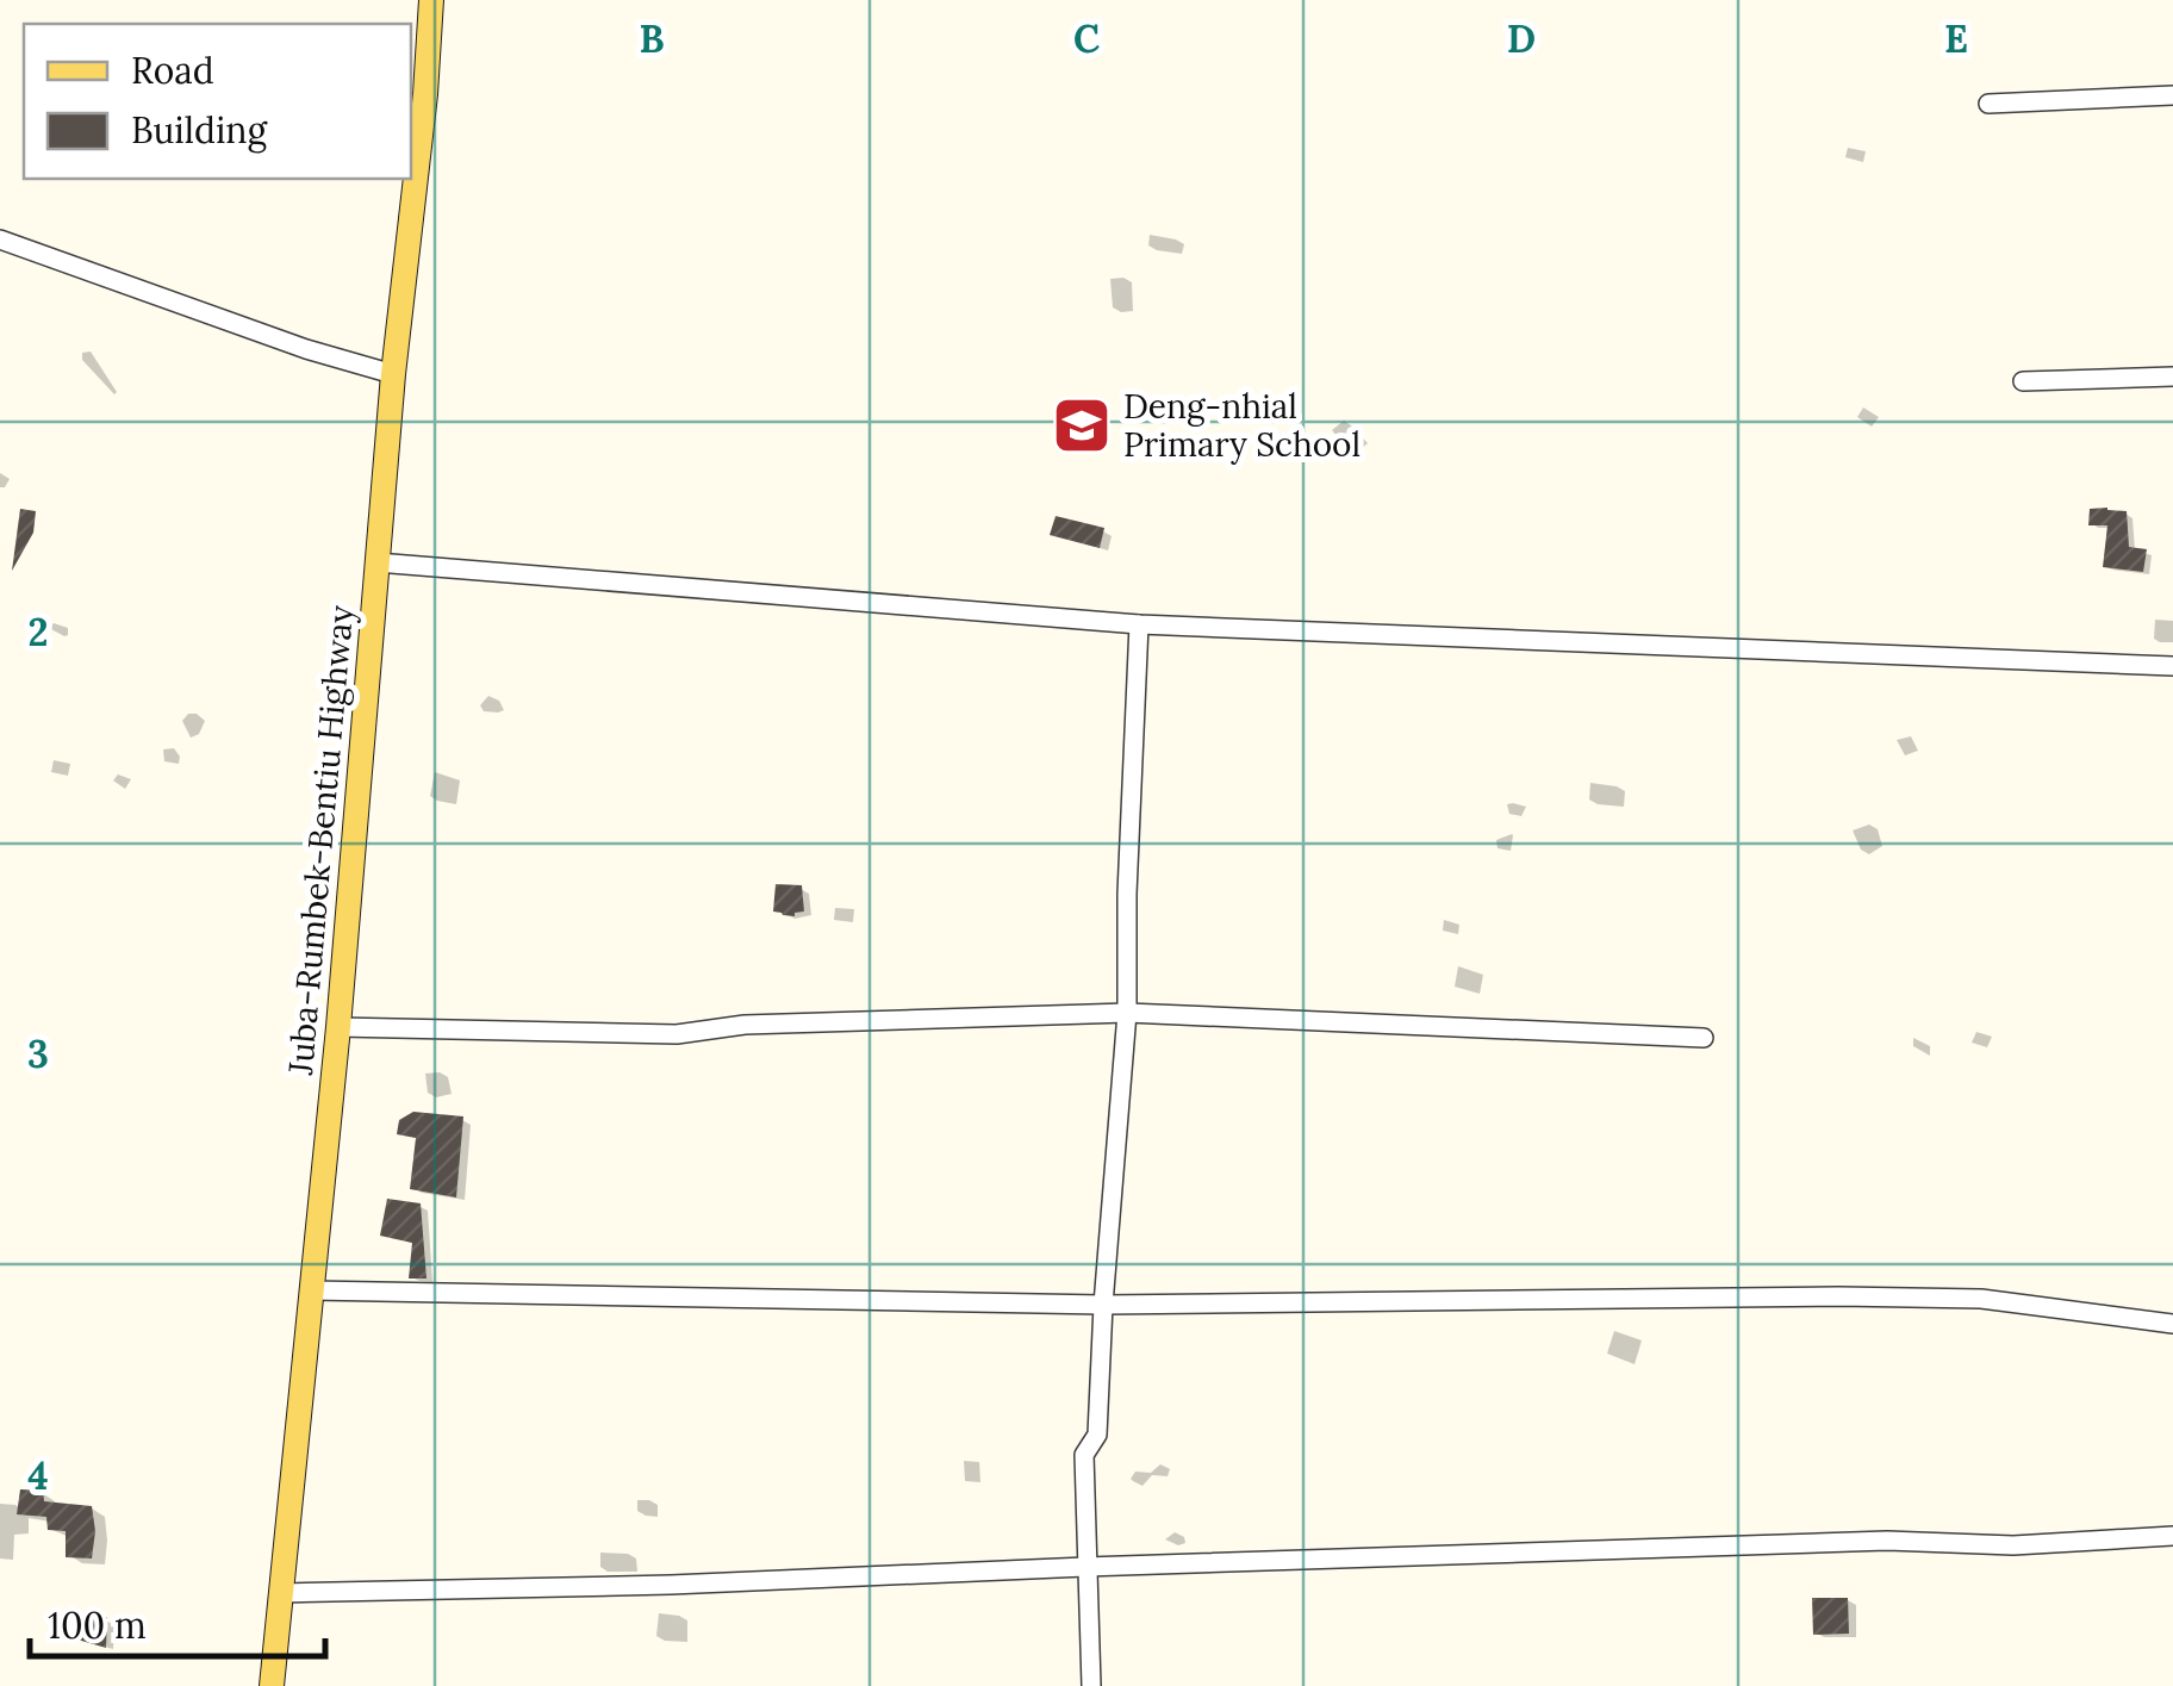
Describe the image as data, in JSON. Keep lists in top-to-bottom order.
{
  "streets": {
    "main road": ["Juba-Rumbek-Bentiu Highway"]
  },
  "places": {
    "school or university": ["Deng-nhial Primary School"]
  },
  "legend": ["Road", "Building"],
  "scale_bar": "100 m",
  "grid": {
    "columns": [
      "B",
      "C",
      "D",
      "E"
    ],
    "rows": ["2", "3", "4"]
  }
}
